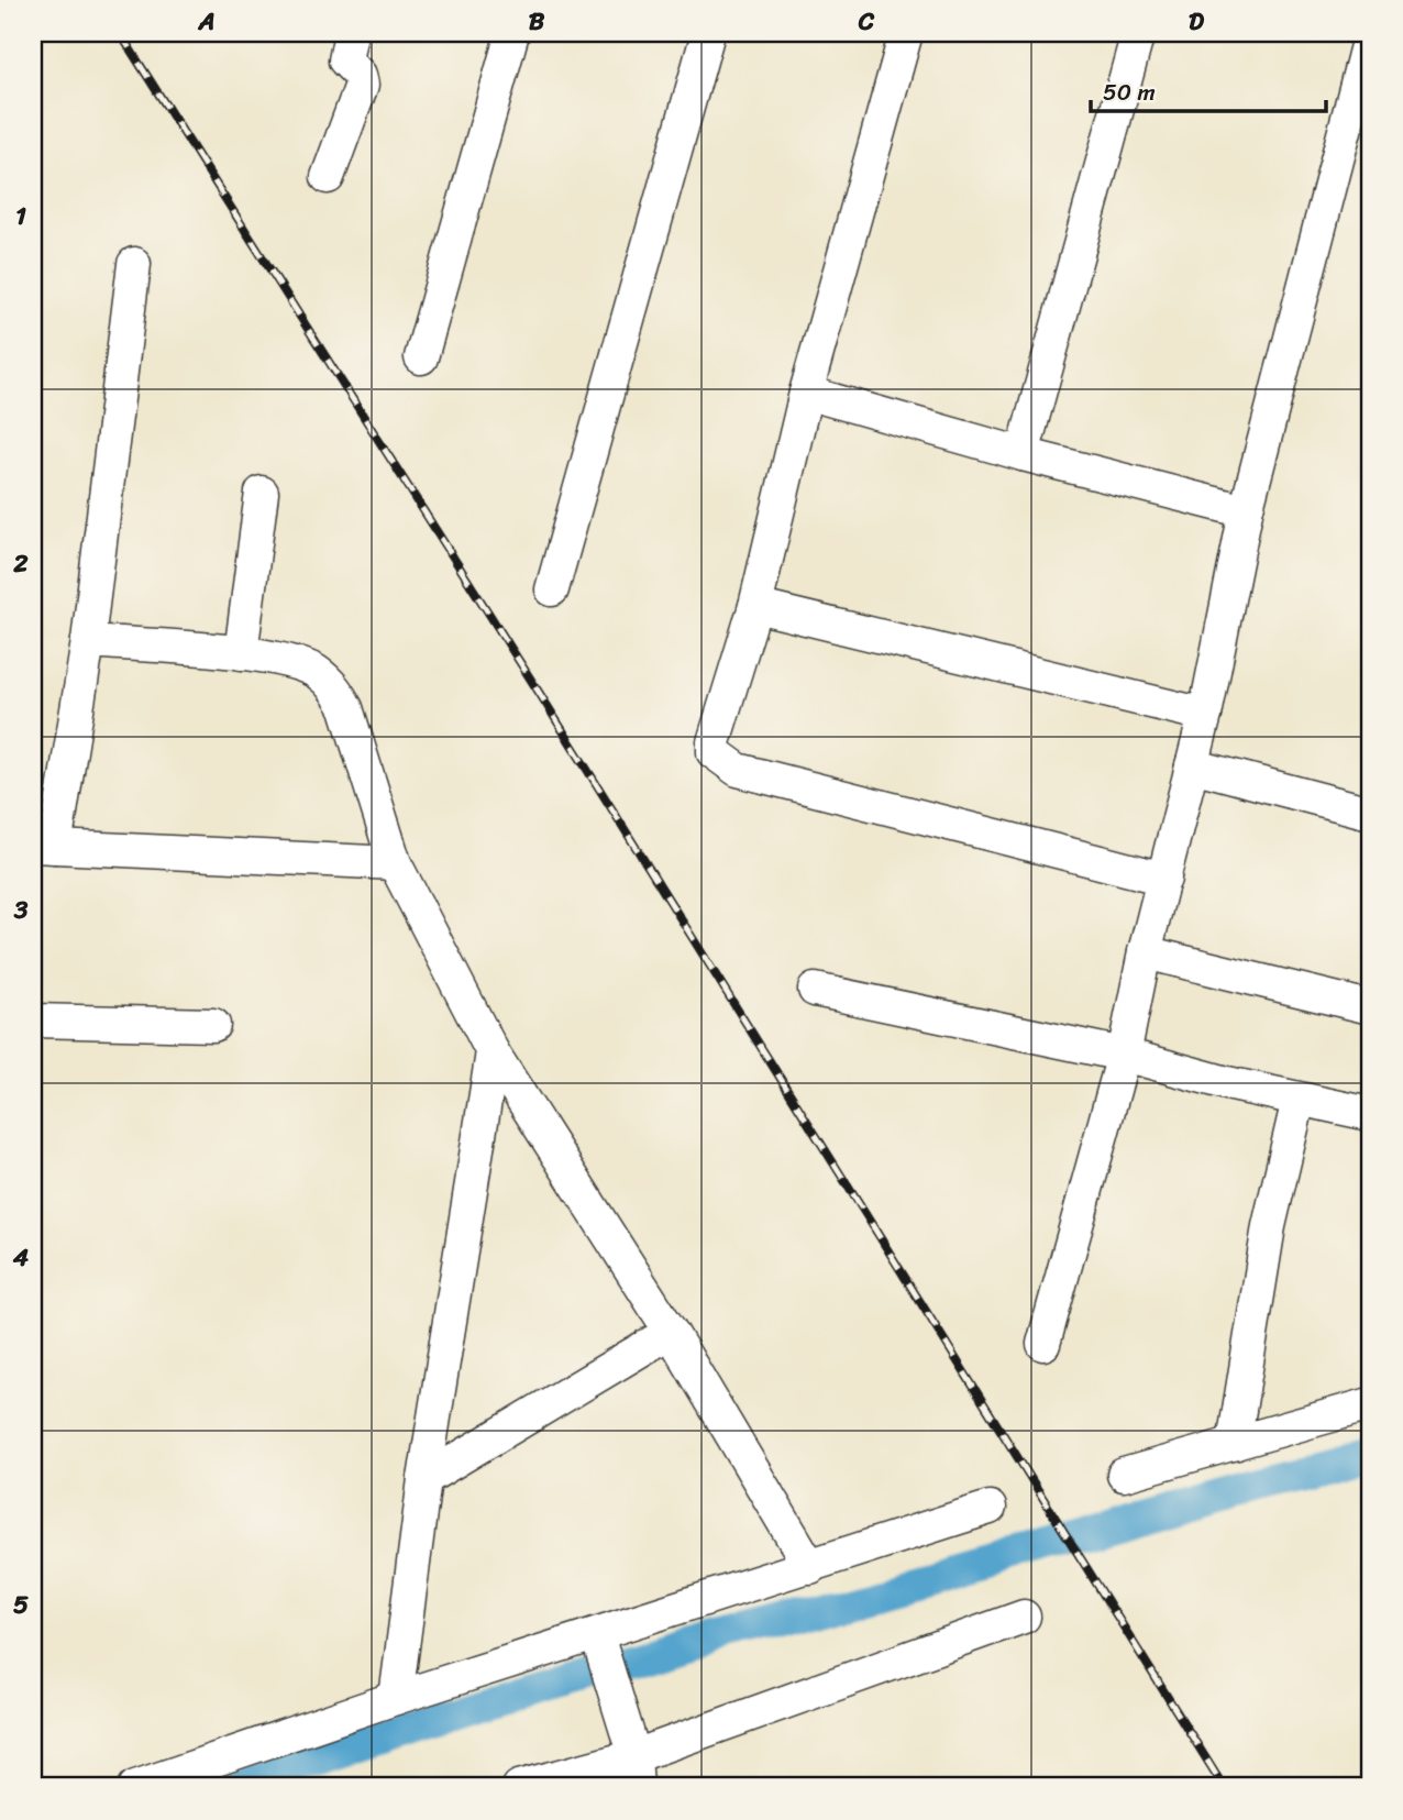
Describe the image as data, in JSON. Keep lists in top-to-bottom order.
{
  "scale_bar": "50 m",
  "grid": {
    "columns": [
      "A",
      "B",
      "C",
      "D"
    ],
    "rows": [
      "1",
      "2",
      "3",
      "4",
      "5"
    ]
  }
}
